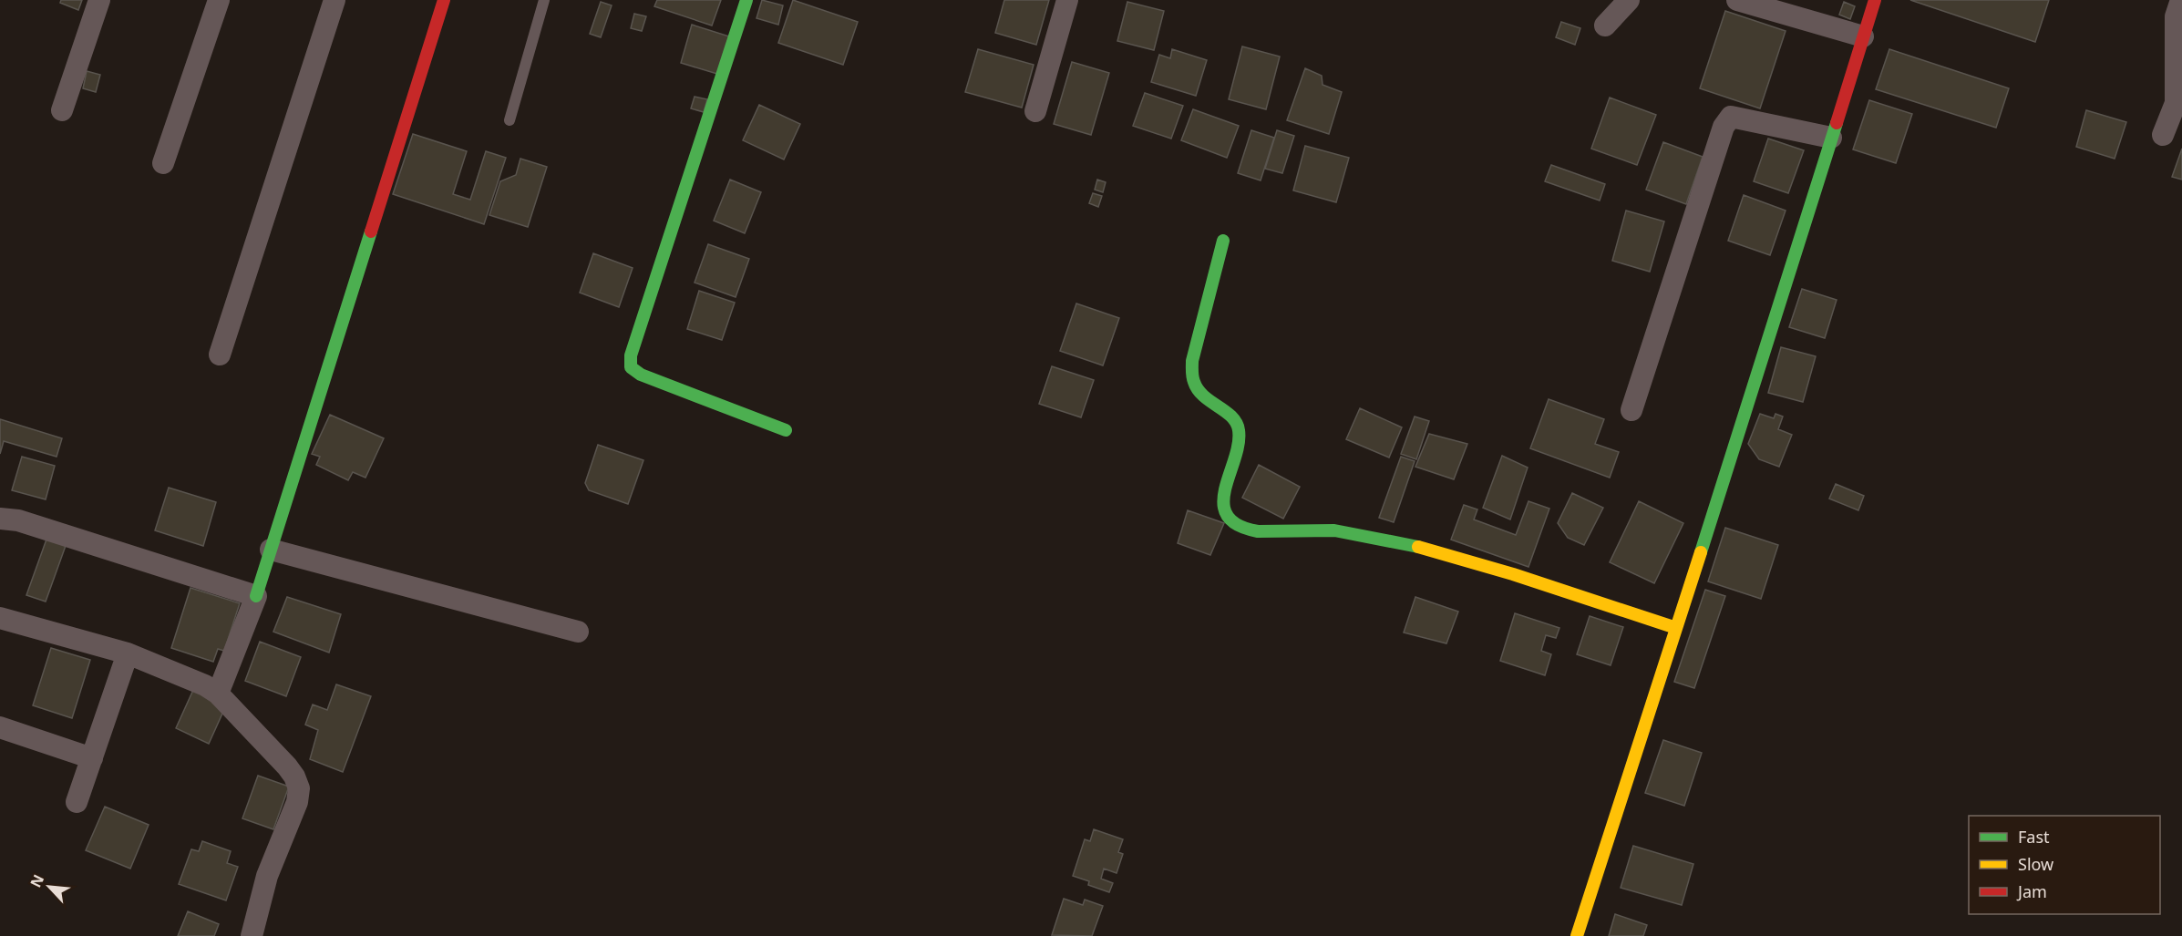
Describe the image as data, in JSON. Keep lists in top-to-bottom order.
{
  "legend": ["Fast", "Slow", "Jam"],
  "north": "top left"
}
